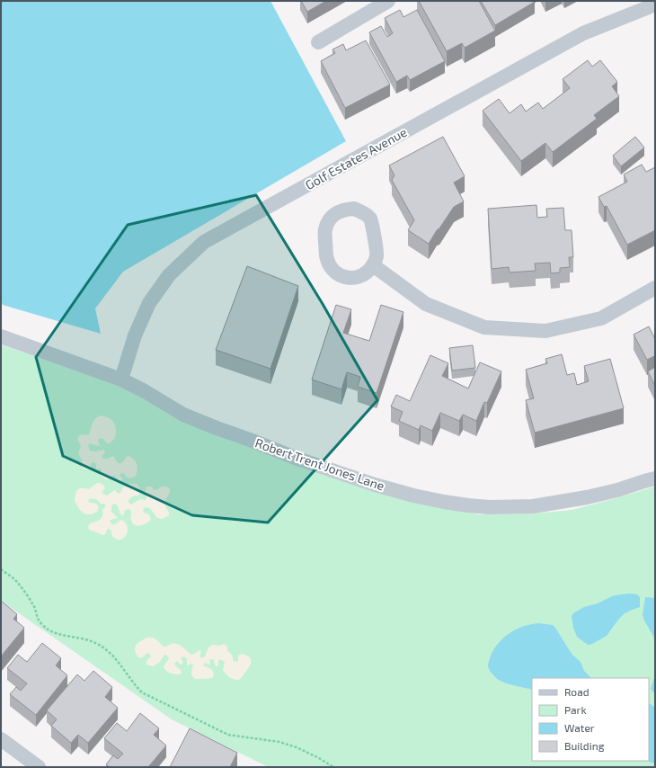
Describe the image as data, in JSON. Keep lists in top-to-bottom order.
{
  "streets": {
    "street": ["Golf Estates Avenue", "Robert Trent Jones Lane"]
  },
  "crossings": [
    ["Golf Estates Avenue", "Robert Trent Jones Lane"]
  ],
  "legend": [
    "Road",
    "Park",
    "Water",
    "Building"
  ]
}
